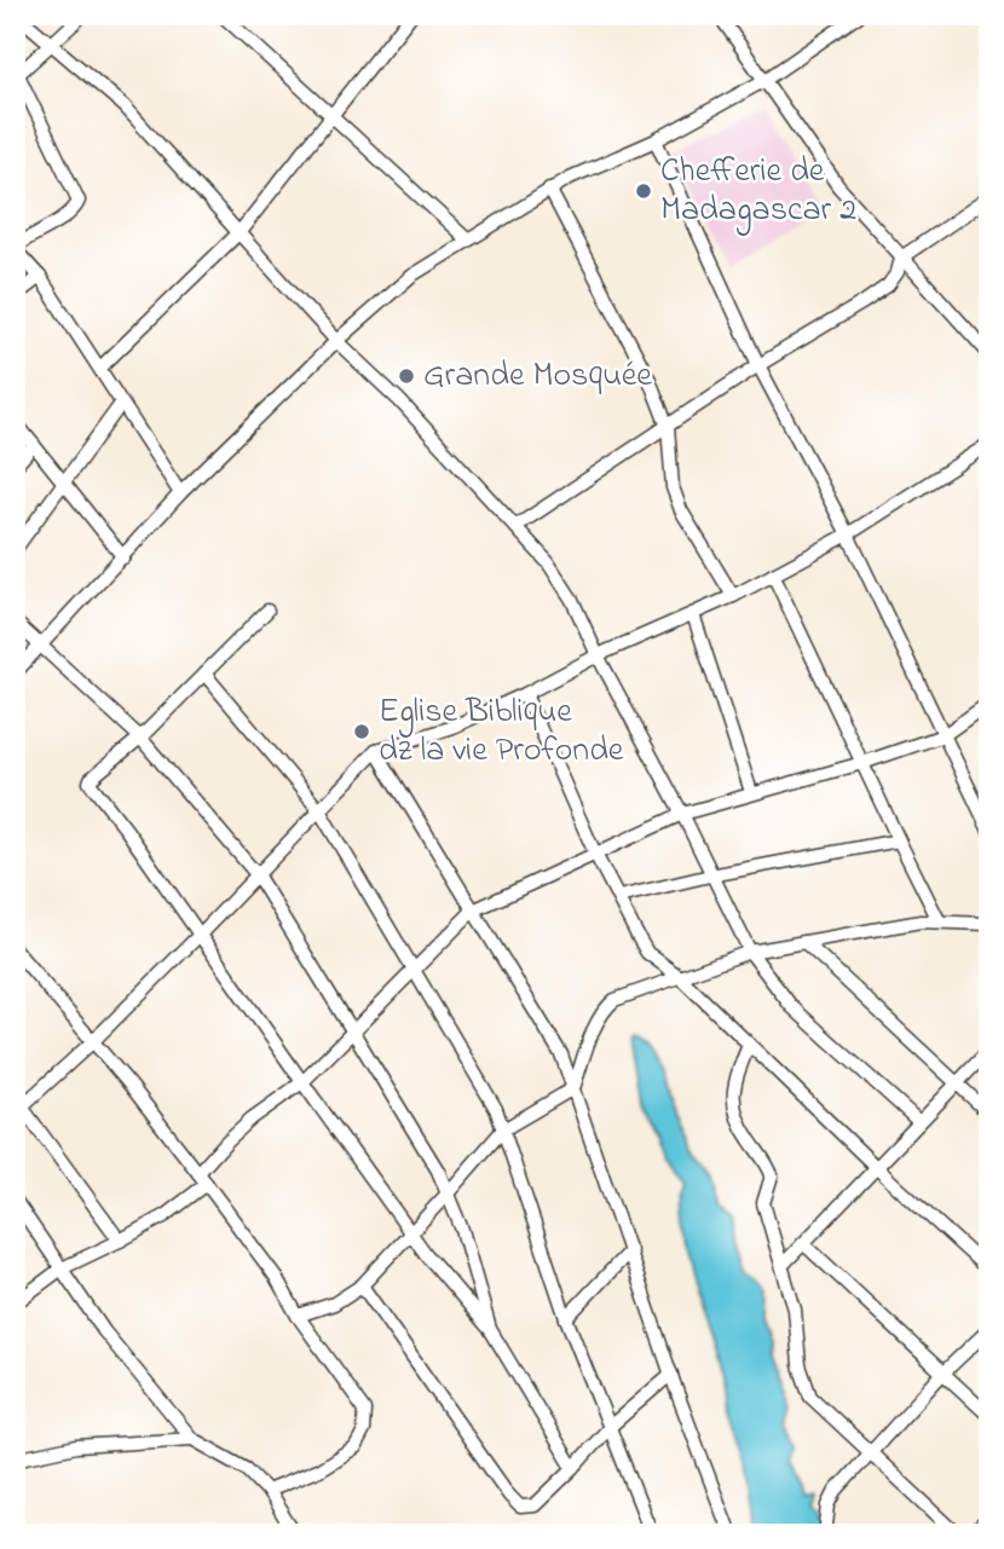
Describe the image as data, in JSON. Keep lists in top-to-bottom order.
{
  "places": ["Chefferie de Madagascar 2", "Grande Mosquée", "Eglise Biblique dz la vie Profonde"]
}
